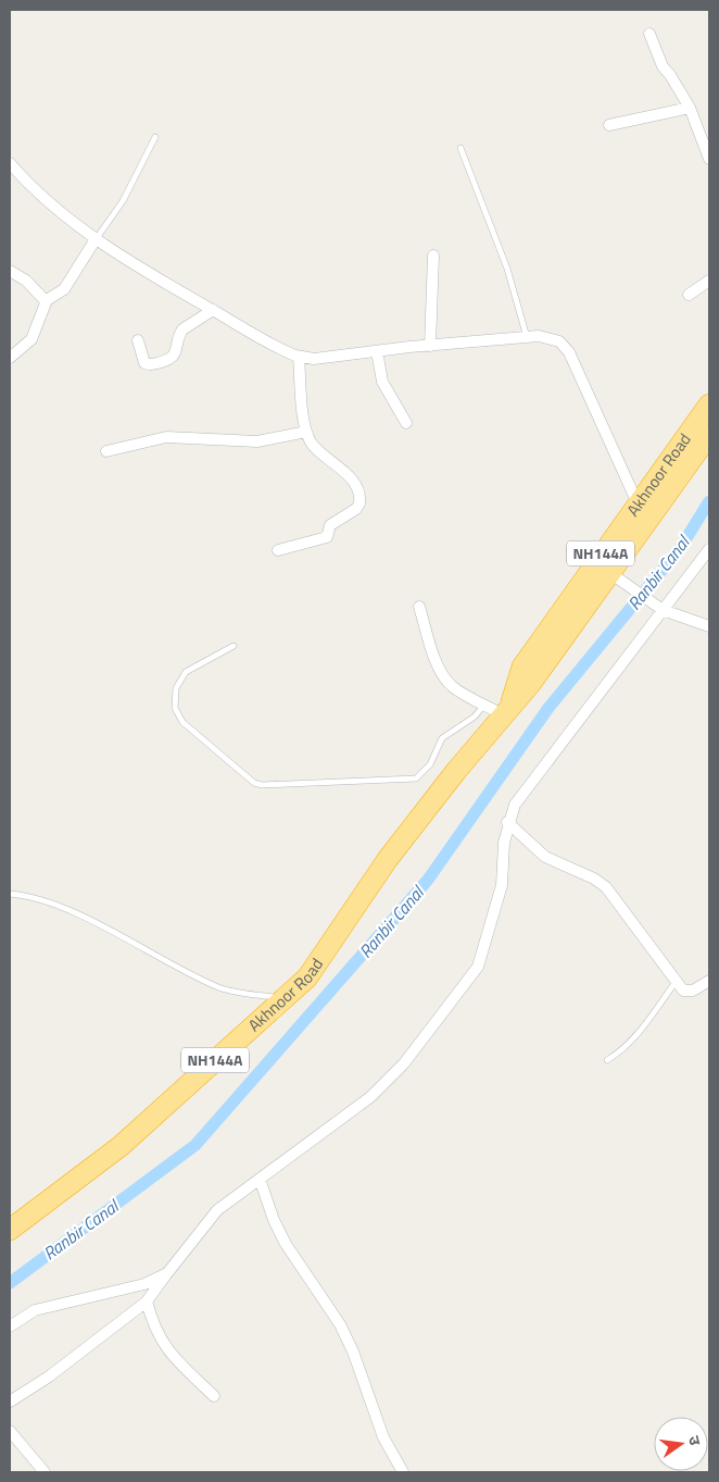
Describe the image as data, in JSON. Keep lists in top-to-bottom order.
{
  "streets": {
    "highway": ["Akhnoor Road", "NH144A"]
  },
  "water": ["Ranbir Canal"],
  "north": "right"
}
